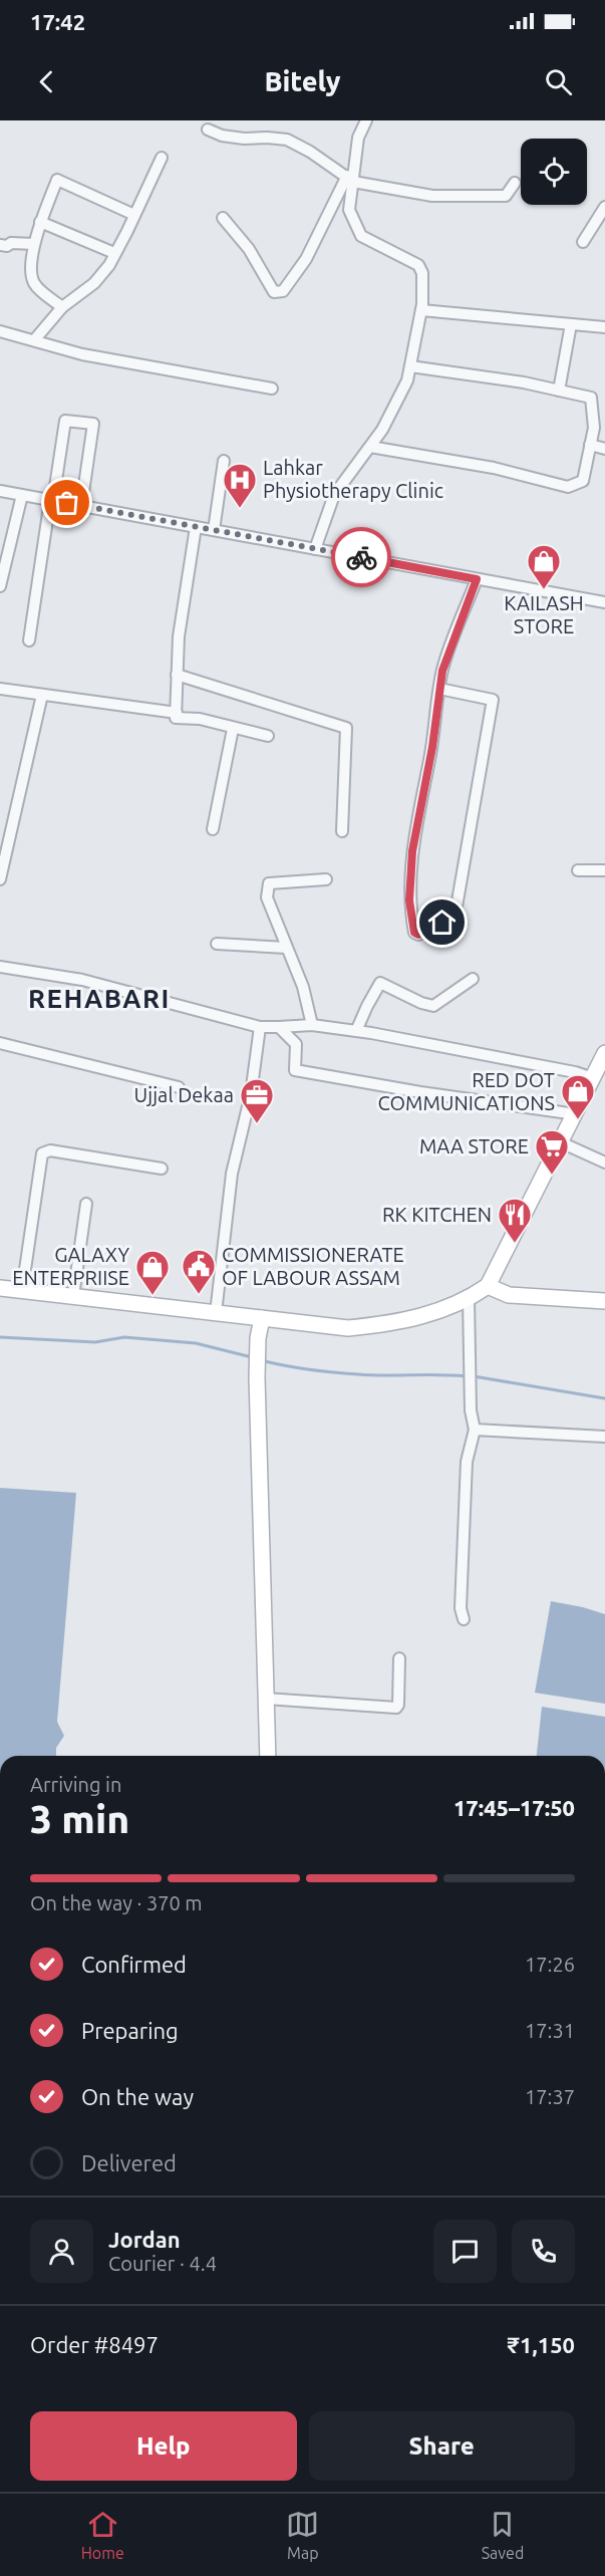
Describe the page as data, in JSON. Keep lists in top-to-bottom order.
{
  "districts": ["REHABARI"],
  "places": {
    "hospital": ["Lahkar Physiotherapy Clinic"],
    "shop": ["KAILASH STORE", "RED DOT COMMUNICATIONS", "GALAXY ENTERPRIISE"],
    "office": ["Ujjal Dekaa"],
    "supermarket": ["MAA STORE"],
    "restaurant": ["RK KITCHEN"],
    "public building": ["COMMISSIONERATE OF LABOUR ASSAM"]
  },
  "page": {
    "status": "17:42",
    "header": "Bitely",
    "heading": ["3 min", "Arriving in", "17:45–17:50"],
    "panel": [
      "Jordan",
      "Courier · 4.4",
      "Order #8497",
      "₹1,150"
    ],
    "bar": "On the way · 370 m",
    "list": [
      ["Confirmed", "17:26"],
      ["Preparing", "17:31"],
      ["On the way", "17:37"],
      "Delivered"
    ],
    "buttons": ["Help", "Share"],
    "tabs": ["Home", "Map", "Saved"]
  }
}
